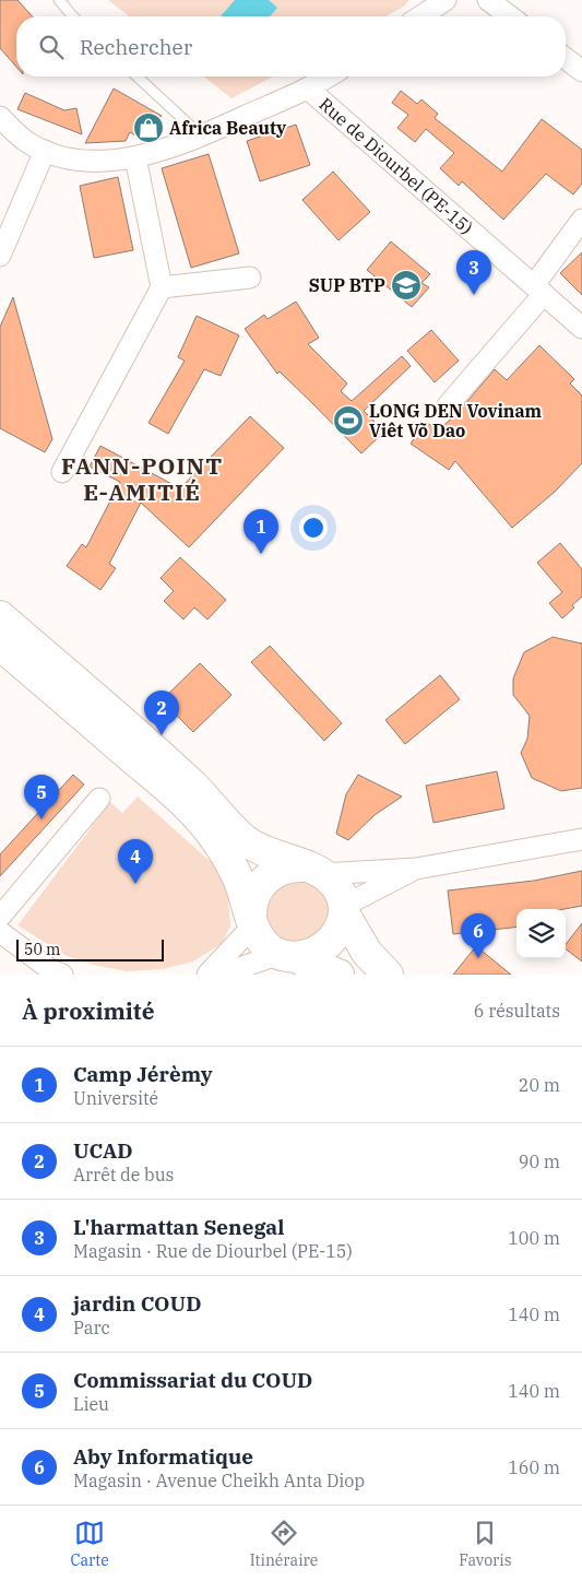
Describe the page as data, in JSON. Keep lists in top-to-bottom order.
{
  "streets": {
    "street": ["Rue de Diourbel (PE-15)"]
  },
  "districts": ["FANN-POINT E-AMITIÉ"],
  "places": {
    "shop": ["Africa Beauty"],
    "school or university": ["SUP BTP"],
    "sports": ["LONG DEN Vovinam Viêt Võ Dao"]
  },
  "scale_bar": "50 m",
  "page": {
    "search": "Rechercher",
    "pins": [
      "3",
      "1",
      "2",
      "5",
      "4",
      "6"
    ],
    "scale": "50 m",
    "heading": ["À proximité", "6 résultats"],
    "list": [
      {
        "mark": "1",
        "name": "Camp Jérèmy",
        "note": "Université",
        "value": "20 m"
      },
      {
        "mark": "2",
        "name": "UCAD",
        "note": "Arrêt de bus",
        "value": "90 m"
      },
      {
        "mark": "3",
        "name": "L'harmattan Senegal",
        "note": "Magasin · Rue de Diourbel (PE-15)",
        "value": "100 m"
      },
      {
        "mark": "4",
        "name": "jardin COUD",
        "note": "Parc",
        "value": "140 m"
      },
      {
        "mark": "5",
        "name": "Commissariat du COUD",
        "note": "Lieu",
        "value": "140 m"
      },
      {
        "mark": "6",
        "name": "Aby Informatique",
        "note": "Magasin · Avenue Cheikh Anta Diop",
        "value": "160 m"
      }
    ],
    "nav": ["Carte", "Itinéraire", "Favoris"]
  }
}
